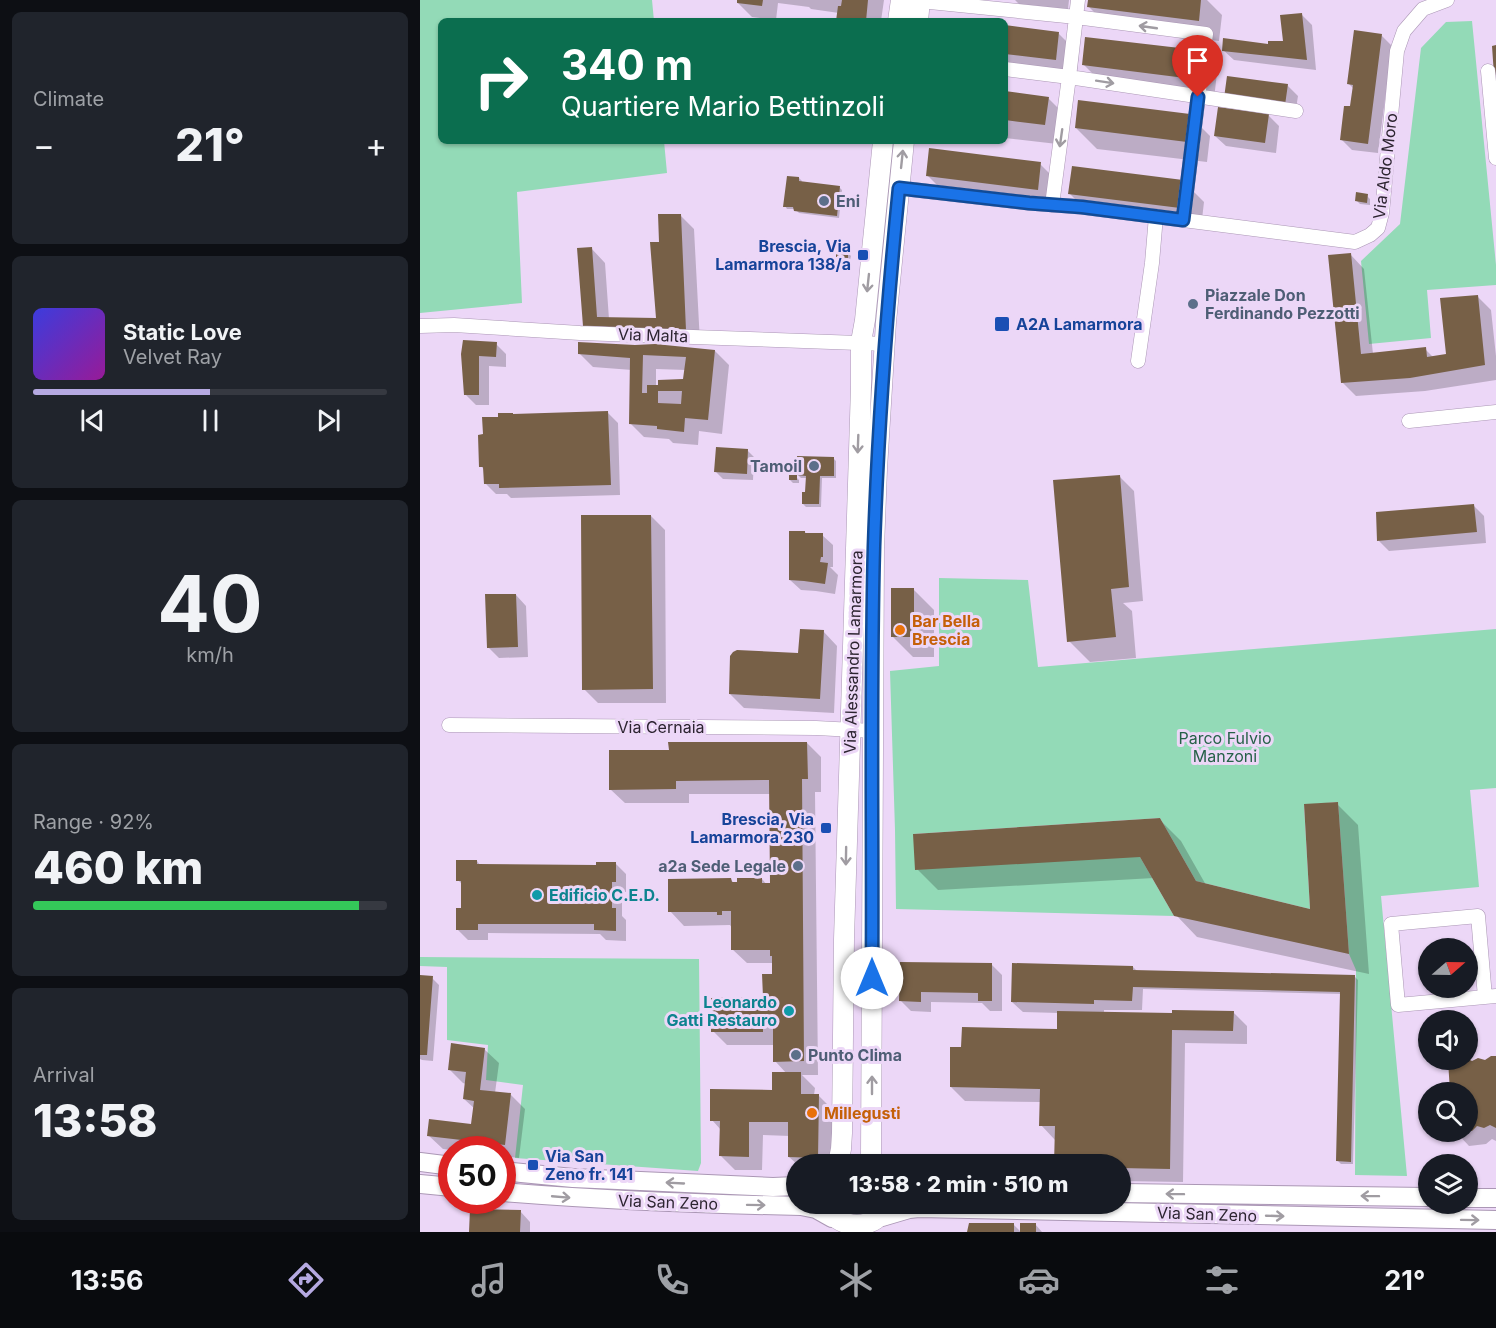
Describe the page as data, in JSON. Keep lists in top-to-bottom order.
{
  "streets": {
    "main road": ["Via Alessandro Lamarmora"],
    "street": [
      "Via Aldo Moro",
      "Via Malta",
      "Via Cernaia",
      "Via San Zeno"
    ]
  },
  "crossings": [
    ["Via Aldo Moro", "Via Alessandro Lamarmora"],
    ["Via Malta", "Via Alessandro Lamarmora"],
    ["Via Alessandro Lamarmora", "Via Cernaia"]
  ],
  "parks": ["Parco Fulvio Manzoni"],
  "places": {
    "other": [
      "Eni",
      "Piazzale Don Ferdinando Pezzotti",
      "Tamoil",
      "Bar Bella Brescia",
      "a2a Sede Legale",
      "Edificio C.E.D.",
      "Leonardo Gatti Restauro",
      "Punto Clima",
      "Millegusti"
    ],
    "transit": [
      "Brescia, Via Lamarmora 138/a",
      "A2A Lamarmora",
      "Brescia, Via Lamarmora 230",
      "Via San Zeno fr. 141"
    ]
  },
  "north": "right",
  "page": {
    "tile": [
      "Climate",
      ["40", "km/h"],
      ["Range · 92%", "460 km"],
      ["Arrival", "13:58"]
    ],
    "turn": ["340 m", "Quartiere Mario Bettinzoli"],
    "heat": ["−", "21°", "+"],
    "song": ["Static Love", "Velvet Ray"],
    "limit": "50",
    "trip": "13:58 · 2 min · 510 m",
    "tabs": ["13:56", "21°"]
  }
}
